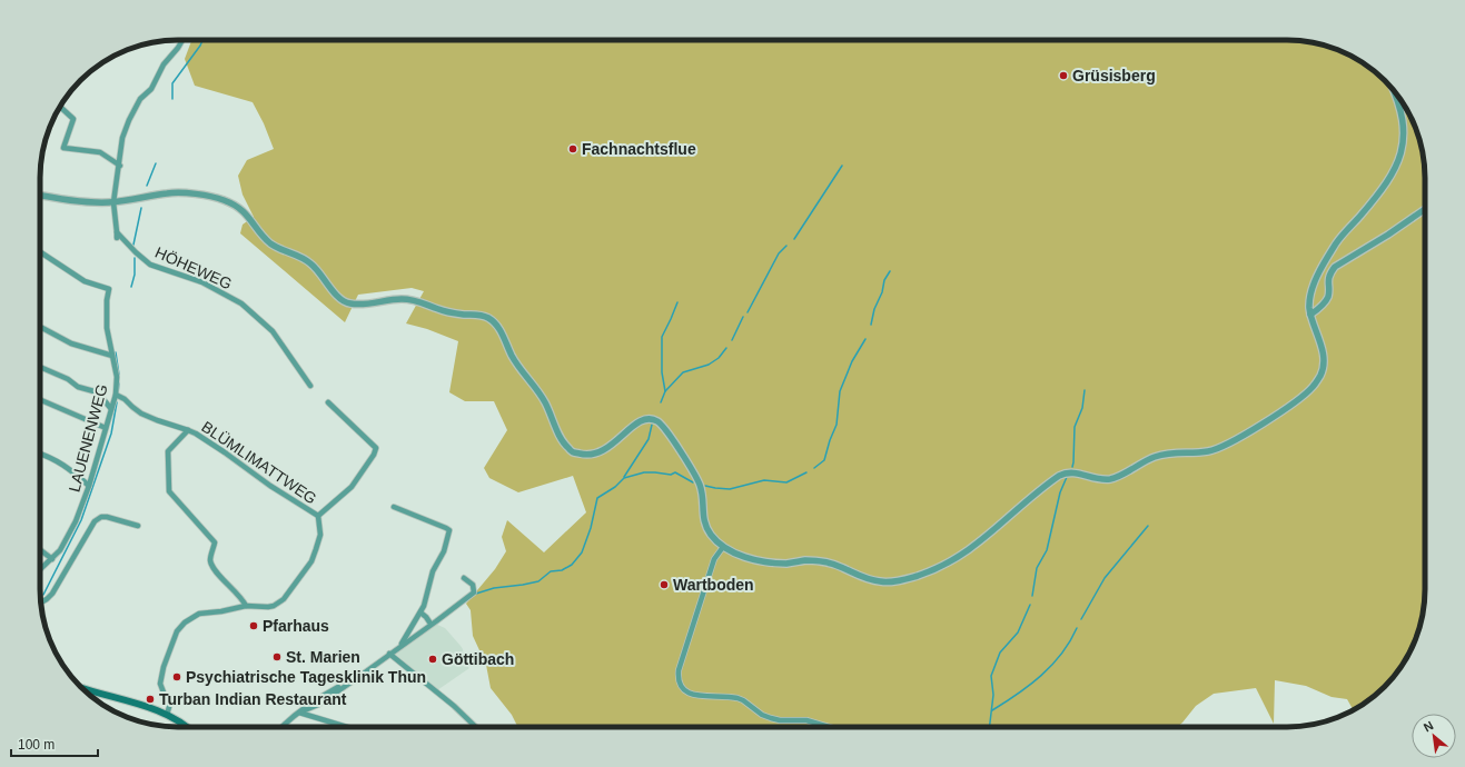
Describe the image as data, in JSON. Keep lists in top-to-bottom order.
{
  "streets": {
    "street": ["HÖHEWEG", "LAUENENWEG", "BLÜMLIMATTWEG"]
  },
  "crossings": [
    ["LAUENENWEG", "BLÜMLIMATTWEG"]
  ],
  "places": [
    "Grüsisberg",
    "Fachnachtsflue",
    "Wartboden",
    "Pfarhaus",
    "St. Marien",
    "Göttibach",
    "Psychiatrische Tagesklinik Thun",
    "Turban Indian Restaurant"
  ],
  "scale_bar": "100 m",
  "north": "top left"
}
